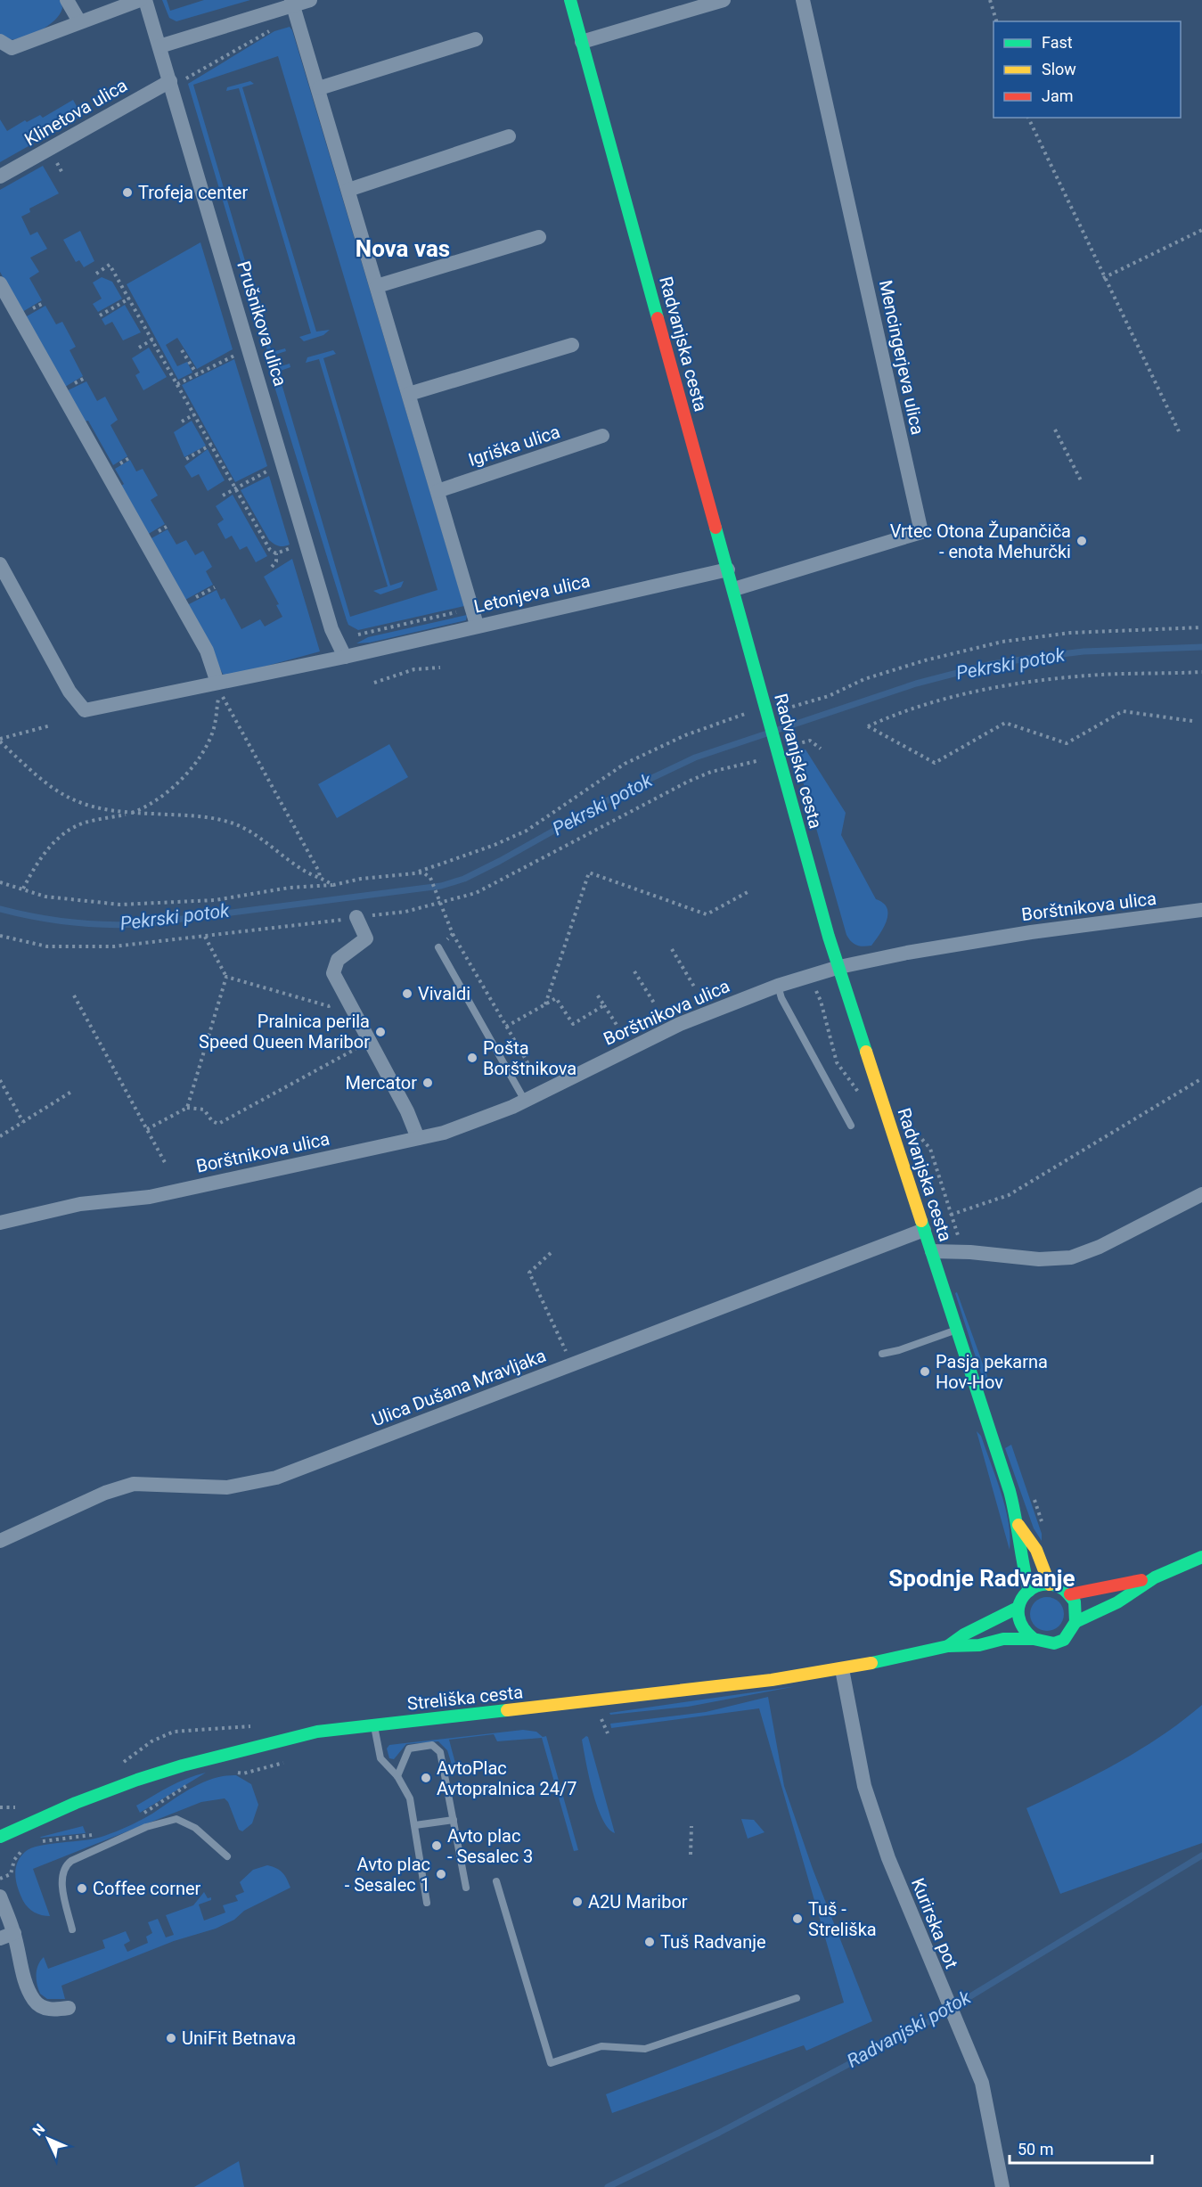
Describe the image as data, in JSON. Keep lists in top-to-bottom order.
{
  "streets": {
    "street": [
      "Klinetova ulica",
      "Prušnikova ulica",
      "Radvanjska cesta",
      "Mencingerjeva ulica",
      "Igriška ulica",
      "Letonjeva ulica",
      "Borštnikova ulica",
      "Ulica Dušana Mravljaka",
      "Streliška cesta",
      "Kurirska pot"
    ]
  },
  "crossings": [
    ["Klinetova ulica", "Prušnikova ulica"],
    ["Prušnikova ulica", "Letonjeva ulica"],
    ["Radvanjska cesta", "Mencingerjeva ulica"],
    ["Radvanjska cesta", "Letonjeva ulica"],
    ["Radvanjska cesta", "Borštnikova ulica"],
    ["Radvanjska cesta", "Ulica Dušana Mravljaka"],
    ["Radvanjska cesta", "Streliška cesta"],
    ["Streliška cesta", "Kurirska pot"]
  ],
  "districts": ["Nova vas", "Spodnje Radvanje"],
  "water": ["Pekrski potok", "Radvanjski potok"],
  "places": [
    "Trofeja center",
    "Vrtec Otona Župančiča - enota Mehurčki",
    "Vivaldi",
    "Pralnica perila Speed Queen Maribor",
    "Pošta Borštnikova",
    "Mercator",
    "Pasja pekarna Hov-Hov",
    "AvtoPlac Avtopralnica 24/7",
    "Avto plac - Sesalec 3",
    "Avto plac - Sesalec 1",
    "Coffee corner",
    "A2U Maribor",
    "Tuš - Streliška",
    "Tuš Radvanje",
    "UniFit Betnava"
  ],
  "legend": ["Fast", "Slow", "Jam"],
  "scale_bar": "50 m",
  "north": "top left"
}
